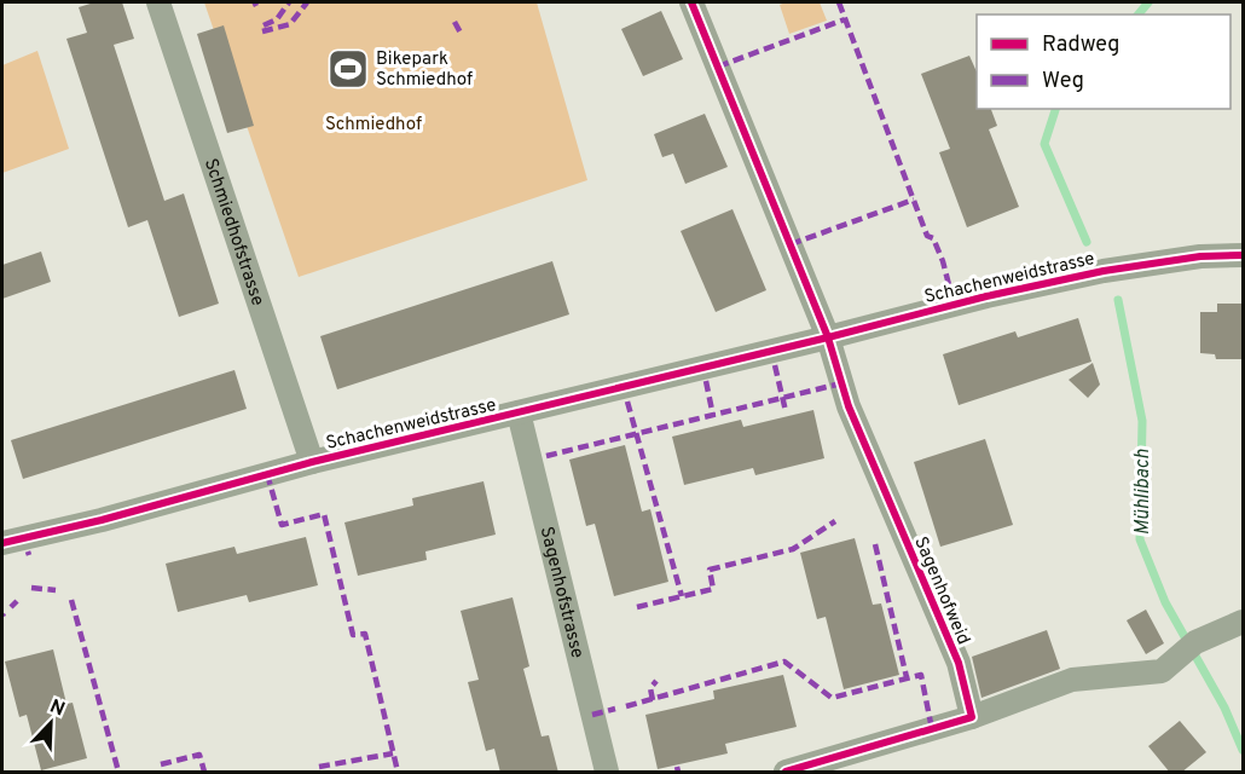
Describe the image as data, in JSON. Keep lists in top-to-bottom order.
{
  "streets": {
    "street": [
      "Schmiedhofstrasse",
      "Schachenweidstrasse",
      "Sagenhofweid",
      "Sagenhofstrasse"
    ]
  },
  "crossings": [
    ["Schmiedhofstrasse", "Schachenweidstrasse"],
    ["Schachenweidstrasse", "Sagenhofweid"],
    ["Schachenweidstrasse", "Sagenhofstrasse"]
  ],
  "water": ["Mühlibach"],
  "parks": ["Schmiedhof"],
  "places": {
    "sports": ["Bikepark Schmiedhof"]
  },
  "legend": ["Radweg", "Weg"],
  "north": "top right"
}
